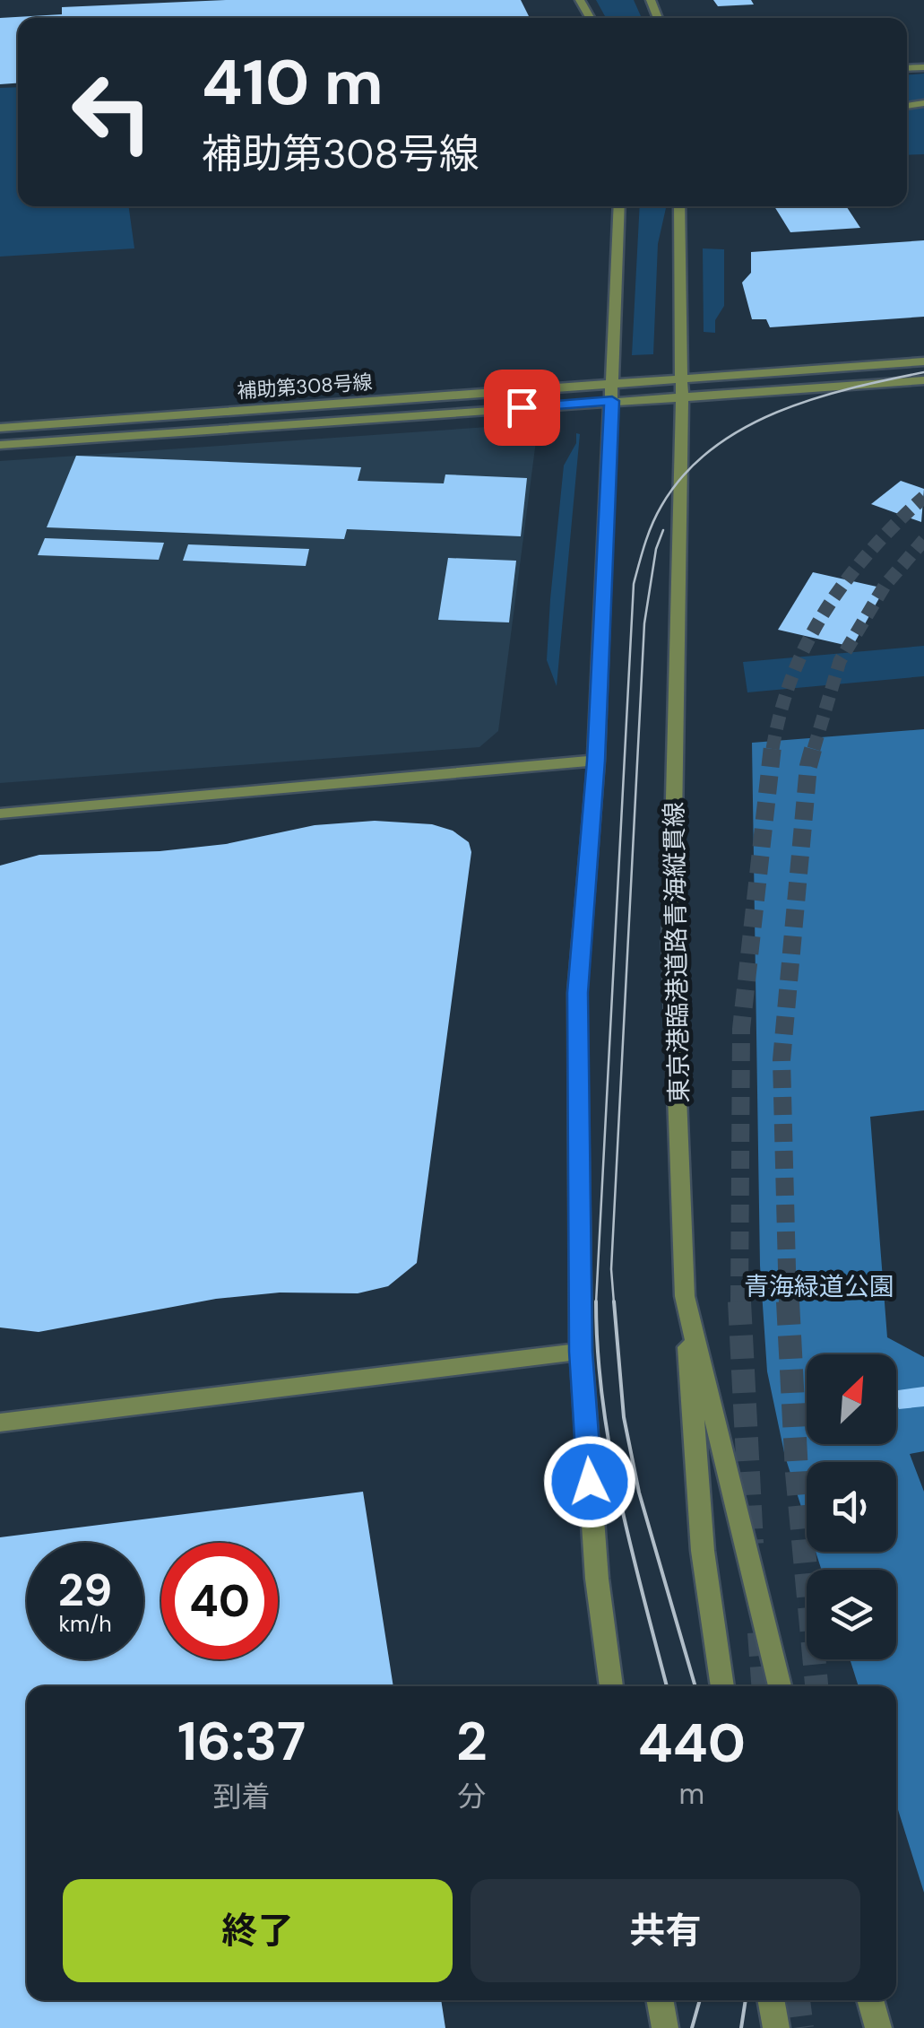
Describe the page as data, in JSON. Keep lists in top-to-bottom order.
{
  "streets": {
    "street": ["補助第308号線", "東京港臨港道路青海縦貫線"]
  },
  "parks": ["青海緑道公園"],
  "north": "top right",
  "page": {
    "turn": ["410 m", "補助第308号線"],
    "speed": "29 km/h",
    "limit": "40",
    "eta": [
      "16:37",
      "到着",
      "2",
      "分",
      "440",
      "m"
    ],
    "buttons": ["終了", "共有"]
  }
}
